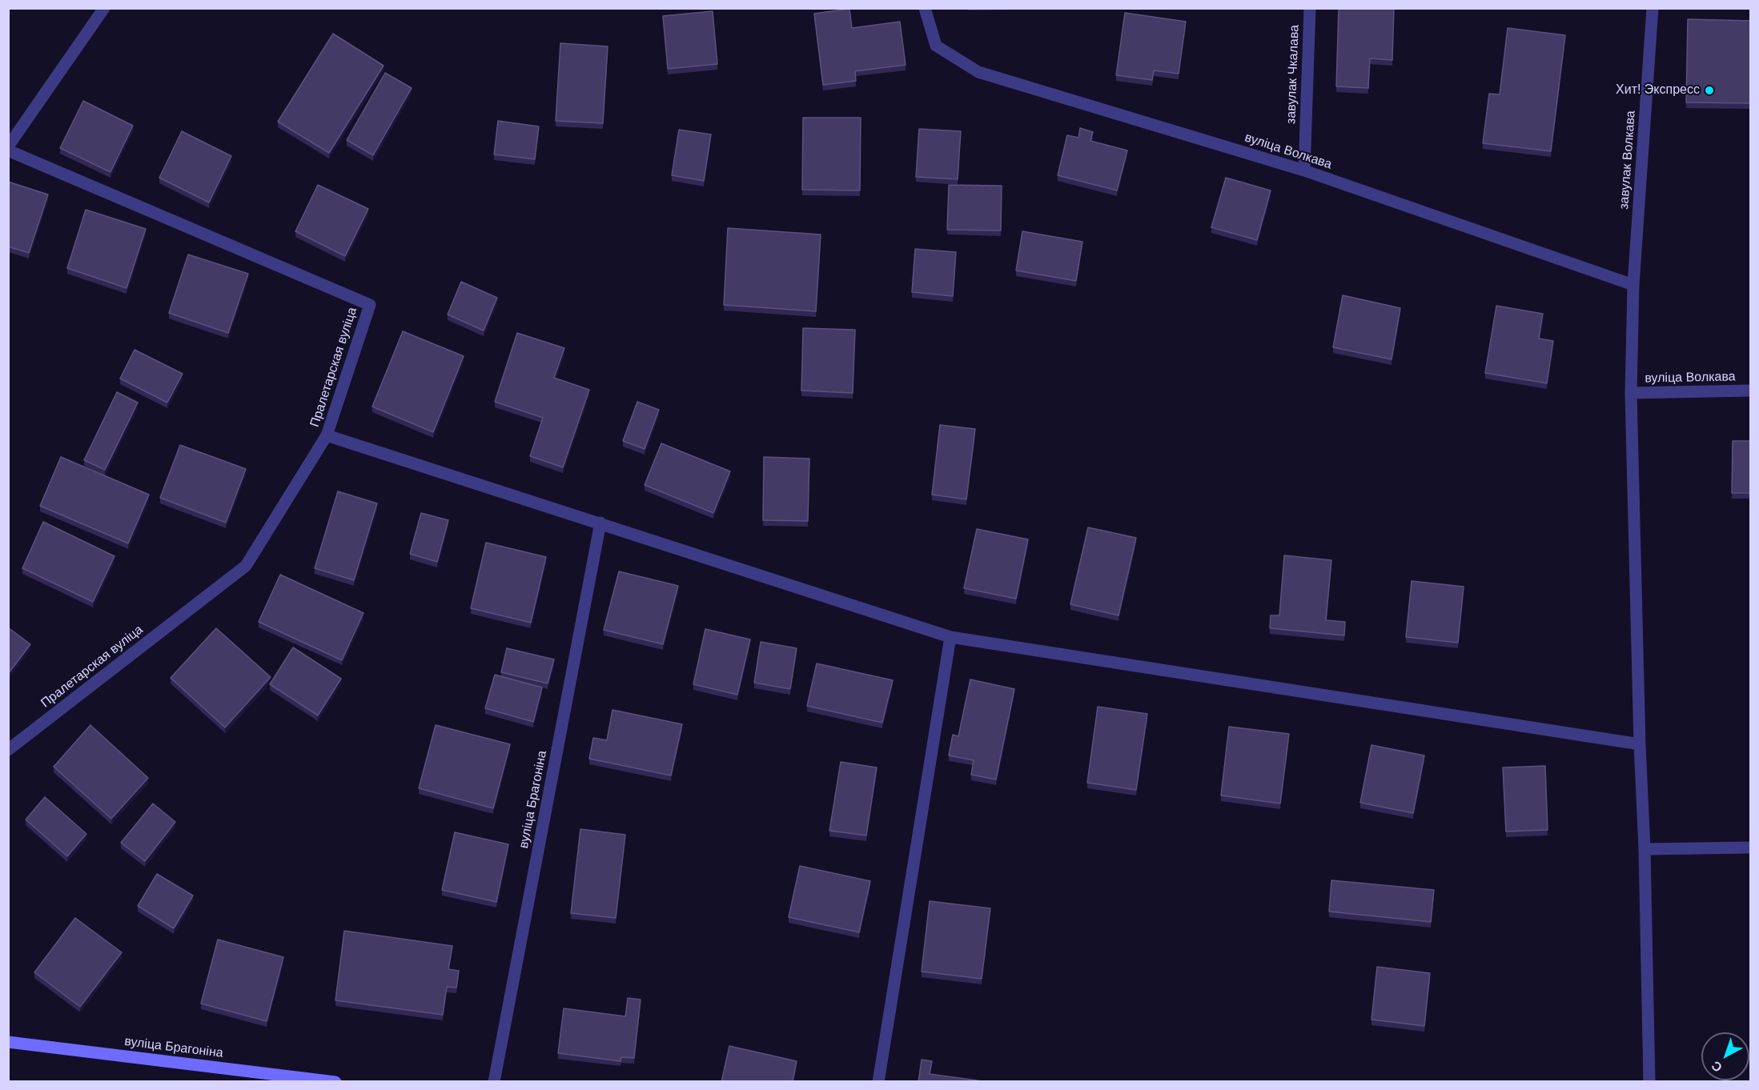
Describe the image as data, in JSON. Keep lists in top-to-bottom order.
{
  "streets": {
    "street": [
      "завулак Чкалава",
      "вуліца Волкава",
      "завулак Волкава",
      "Пралетарская вуліца",
      "вуліца Брагоніна"
    ]
  },
  "crossings": [
    ["завулак Чкалава", "вуліца Волкава"],
    ["вуліца Волкава", "завулак Волкава"]
  ],
  "places": ["Хит! Экспресс"],
  "north": "bottom left"
}
